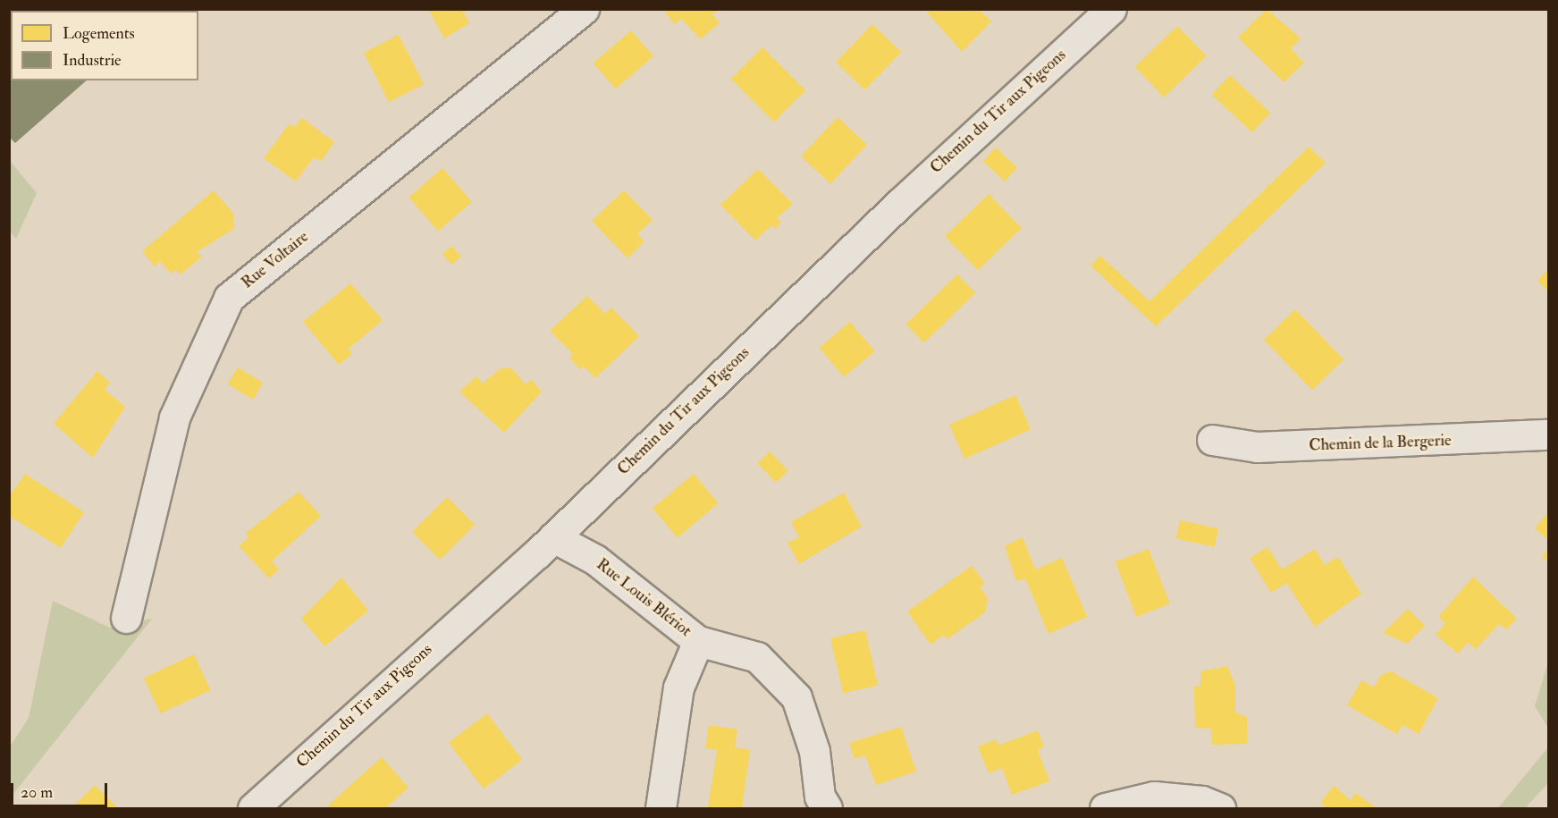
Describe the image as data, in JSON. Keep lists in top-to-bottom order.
{
  "streets": {
    "street": [
      "Chemin du Tir aux Pigeons",
      "Rue Voltaire",
      "Chemin de la Bergerie",
      "Rue Louis Blériot"
    ]
  },
  "crossings": [
    ["Chemin du Tir aux Pigeons", "Rue Louis Blériot"]
  ],
  "legend": ["Logements", "Industrie"],
  "scale_bar": "20 m"
}
